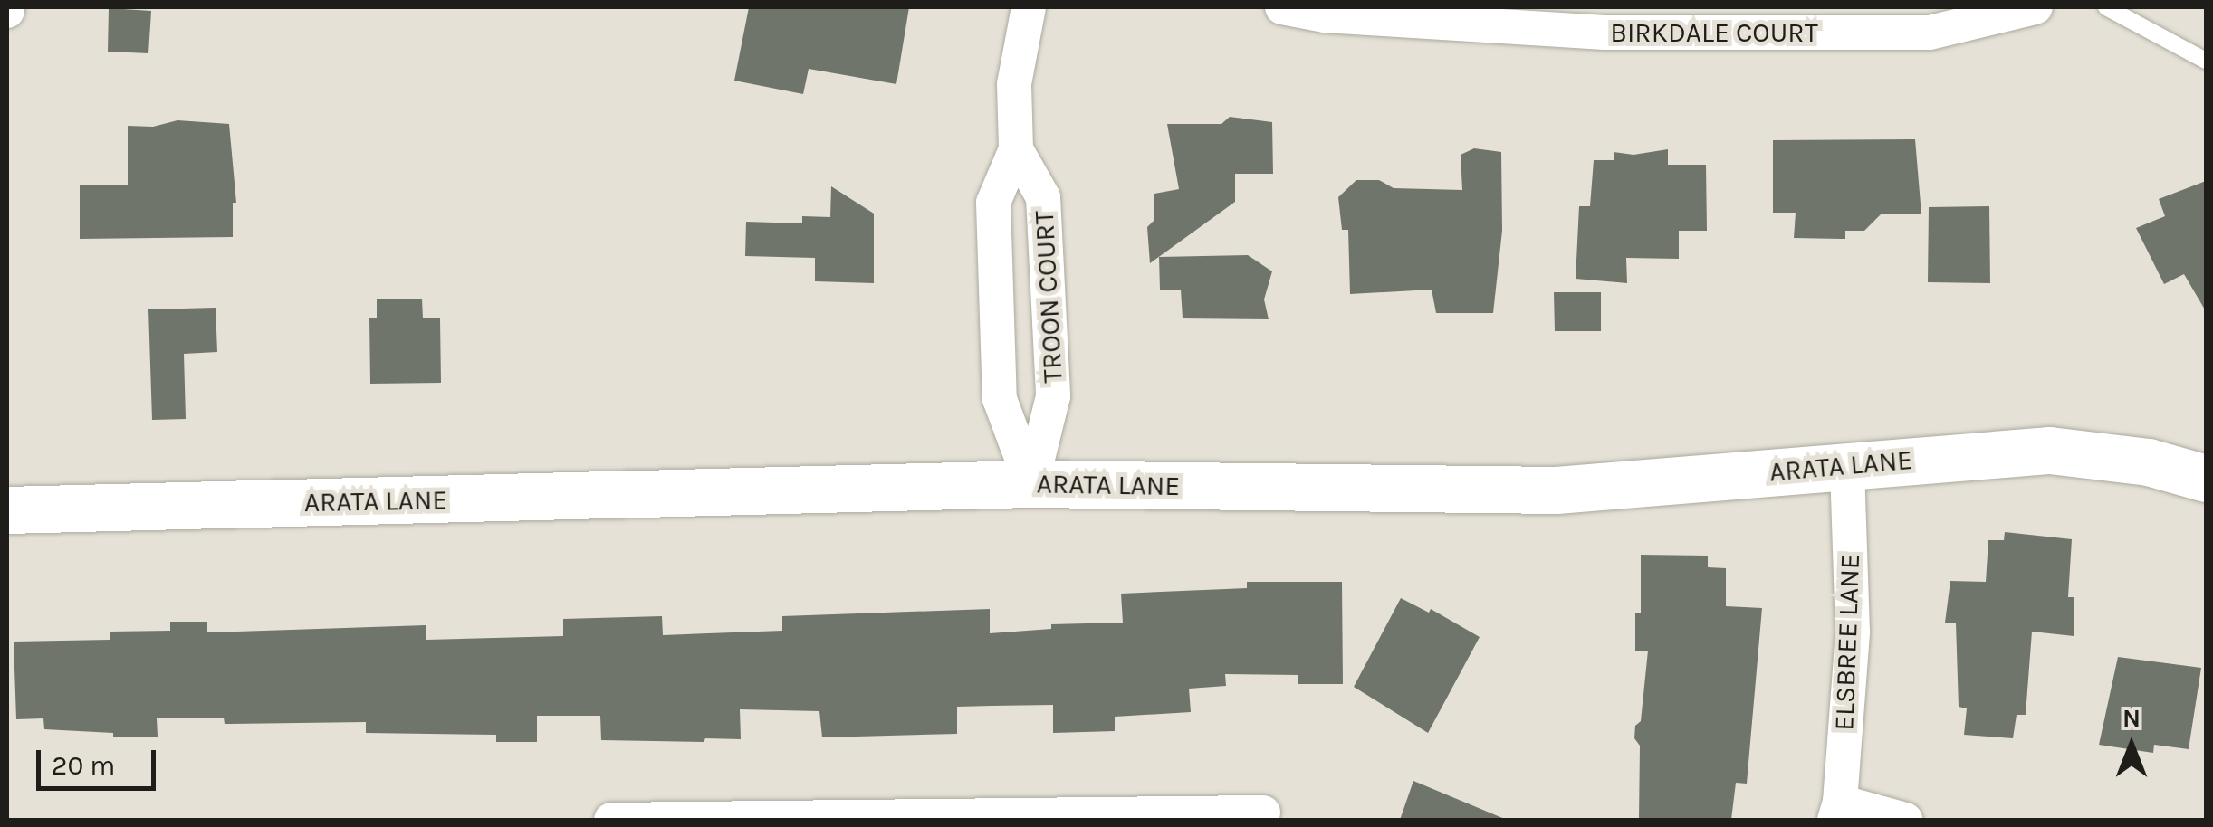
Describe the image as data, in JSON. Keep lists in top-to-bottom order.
{
  "streets": {
    "street": [
      "BIRKDALE COURT",
      "TROON COURT",
      "ARATA LANE",
      "ELSBREE LANE"
    ]
  },
  "crossings": [
    ["TROON COURT", "ARATA LANE"],
    ["ARATA LANE", "ELSBREE LANE"]
  ],
  "scale_bar": "20 m",
  "north": "top"
}
